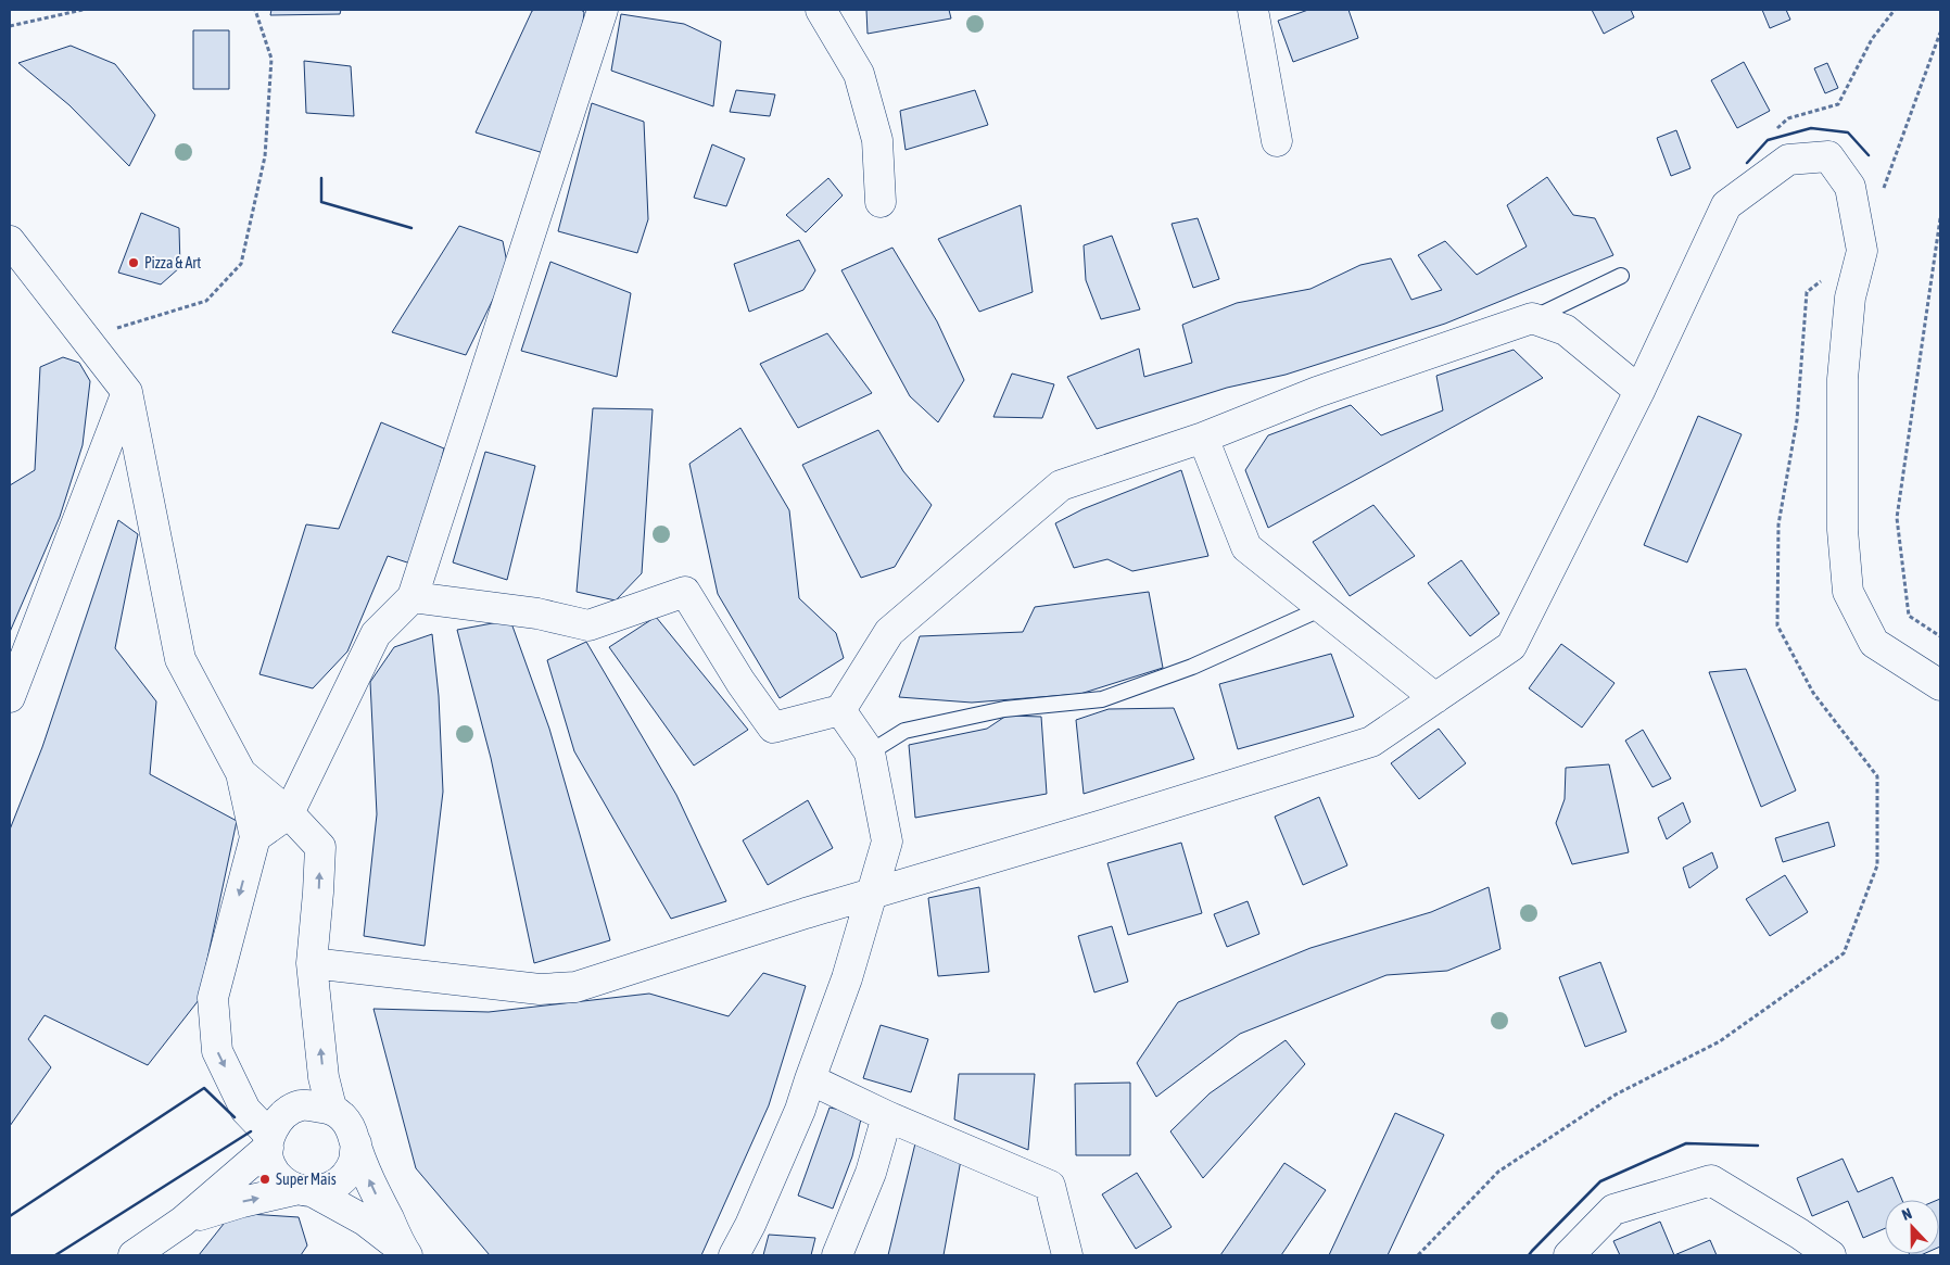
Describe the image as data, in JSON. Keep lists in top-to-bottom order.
{
  "places": ["Pizza & Art", "Super Mais"],
  "north": "top"
}
